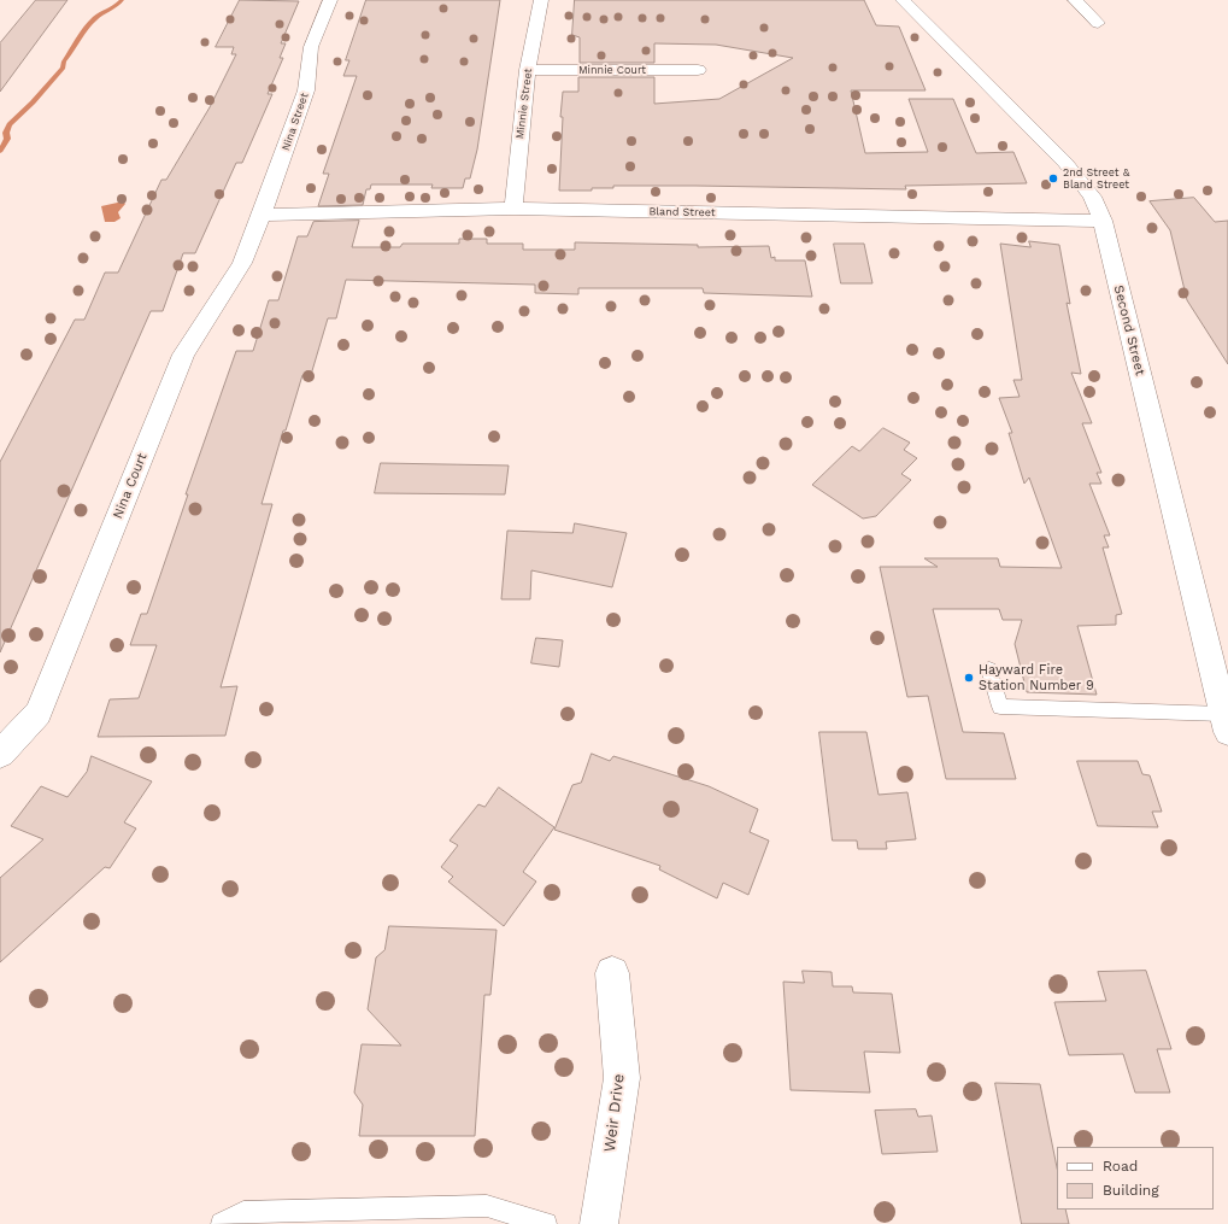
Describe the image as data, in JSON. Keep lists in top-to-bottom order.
{
  "streets": {
    "street": [
      "Minnie Court",
      "Minnie Street",
      "Nina Street",
      "Bland Street",
      "Second Street",
      "Nina Court",
      "Weir Drive"
    ]
  },
  "crossings": [
    ["Minnie Court", "Minnie Street"],
    ["Minnie Street", "Bland Street"],
    ["Nina Street", "Bland Street"],
    ["Nina Street", "Nina Court"],
    ["Bland Street", "Second Street"],
    ["Bland Street", "Nina Court"]
  ],
  "places": ["2nd Street & Bland Street", "Hayward Fire Station Number 9"],
  "legend": ["Road", "Building"]
}
